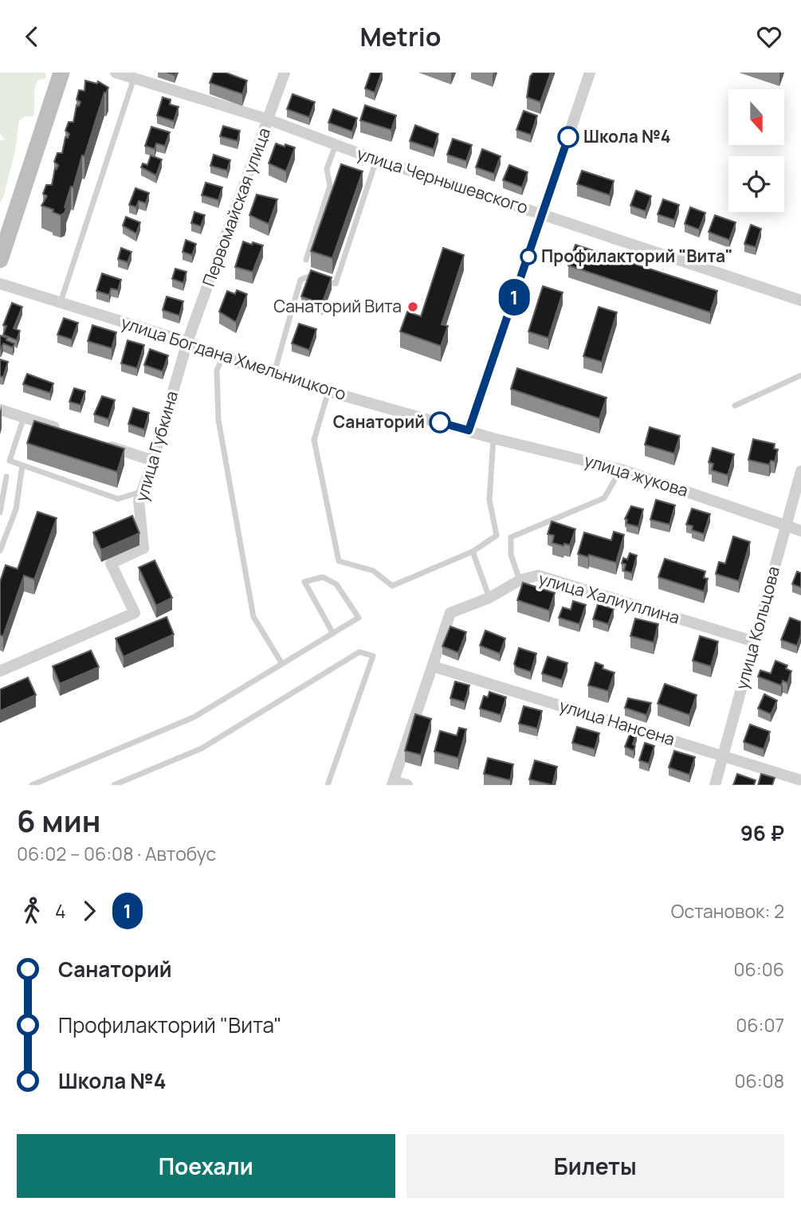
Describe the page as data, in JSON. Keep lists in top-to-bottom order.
{
  "streets": {
    "street": [
      "улица Чернышевского",
      "Первомайская улица",
      "улица Богдана Хмельницкого",
      "улица Губкина",
      "улица жукова",
      "улица Халиуллина",
      "улица Кольцова",
      "улица Нансена"
    ]
  },
  "crossings": [
    ["улица Чернышевского", "Первомайская улица"],
    ["Первомайская улица", "улица Богдана Хмельницкого"],
    ["Первомайская улица", "улица Губкина"],
    ["улица Богдана Хмельницкого", "улица Губкина"],
    ["улица Богдана Хмельницкого", "улица жукова"],
    ["улица жукова", "улица Кольцова"],
    ["улица Халиуллина", "улица Кольцова"],
    ["улица Халиуллина", "улица Нансена"],
    ["улица Кольцова", "улица Нансена"]
  ],
  "places": [
    "Школа №4",
    "Профилакторий \"Вита\"",
    "Санаторий Вита",
    "Санаторий"
  ],
  "lines": ["bus line 1"],
  "north": "bottom",
  "page": {
    "header": "Metrio",
    "on_map": "1",
    "heading": ["6 мин", "06:02 – 06:08 · Автобус", "96 ₽"],
    "legs": ["4", "1", "Остановок: 2"],
    "list": [
      {
        "name": "Санаторий",
        "value": "06:06"
      },
      {
        "name": "Профилакторий \"Вита\"",
        "value": "06:07"
      },
      {
        "name": "Школа №4",
        "value": "06:08"
      }
    ],
    "buttons": ["Поехали", "Билеты"]
  }
}
